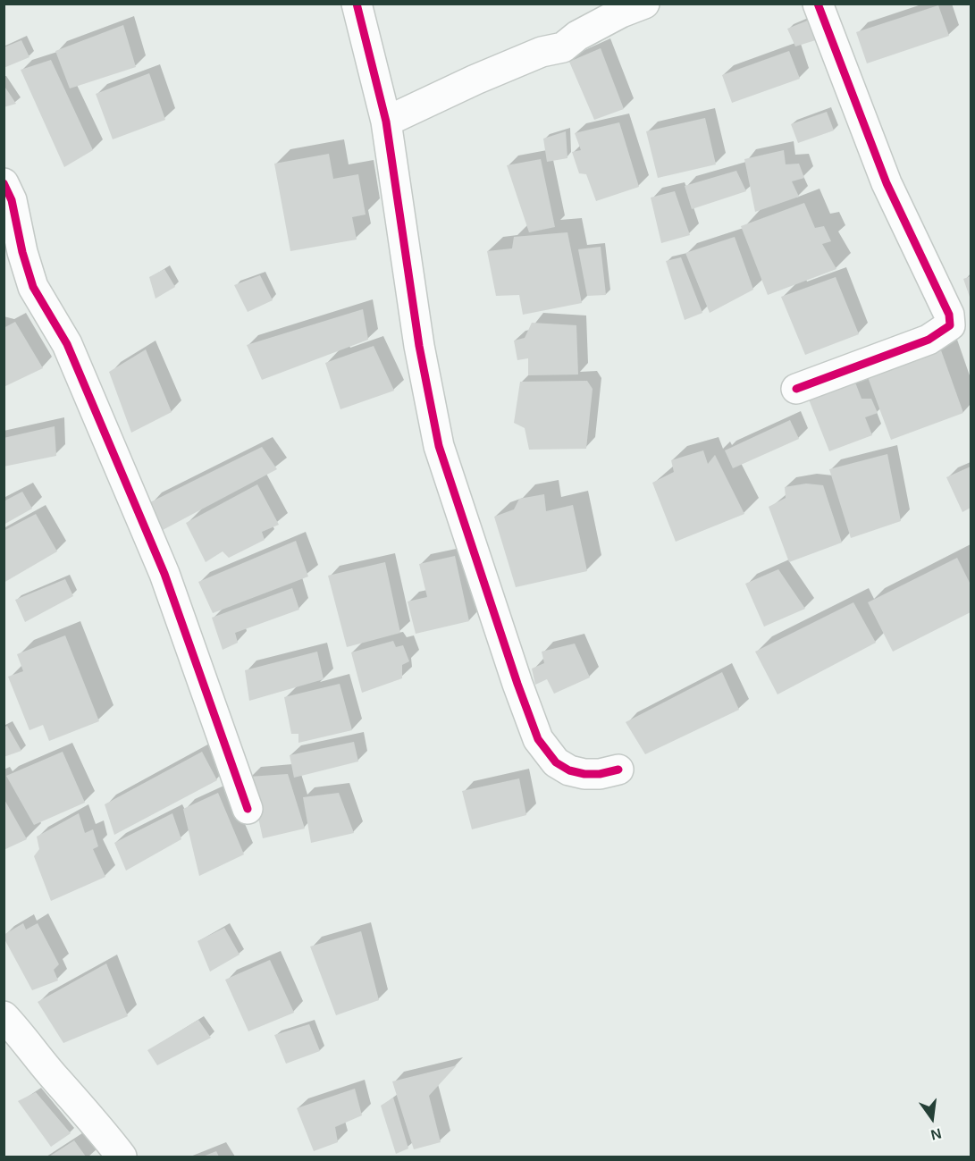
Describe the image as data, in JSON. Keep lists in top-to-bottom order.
{
  "north": "bottom"
}
